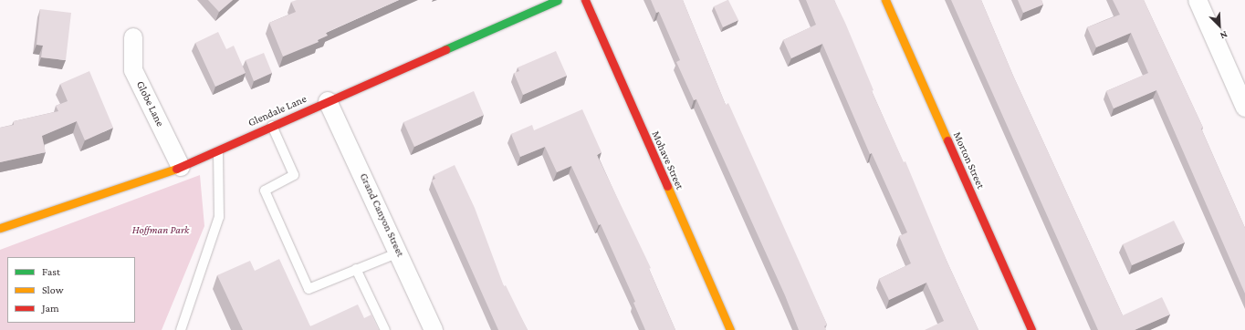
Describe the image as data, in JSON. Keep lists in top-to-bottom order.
{
  "streets": {
    "street": [
      "Globe Lane",
      "Glendale Lane",
      "Mohave Street",
      "Morton Street",
      "Grand Canyon Street"
    ]
  },
  "crossings": [
    ["Globe Lane", "Glendale Lane"],
    ["Glendale Lane", "Grand Canyon Street"]
  ],
  "parks": ["Hoffman Park"],
  "legend": ["Fast", "Slow", "Jam"],
  "north": "bottom right"
}
